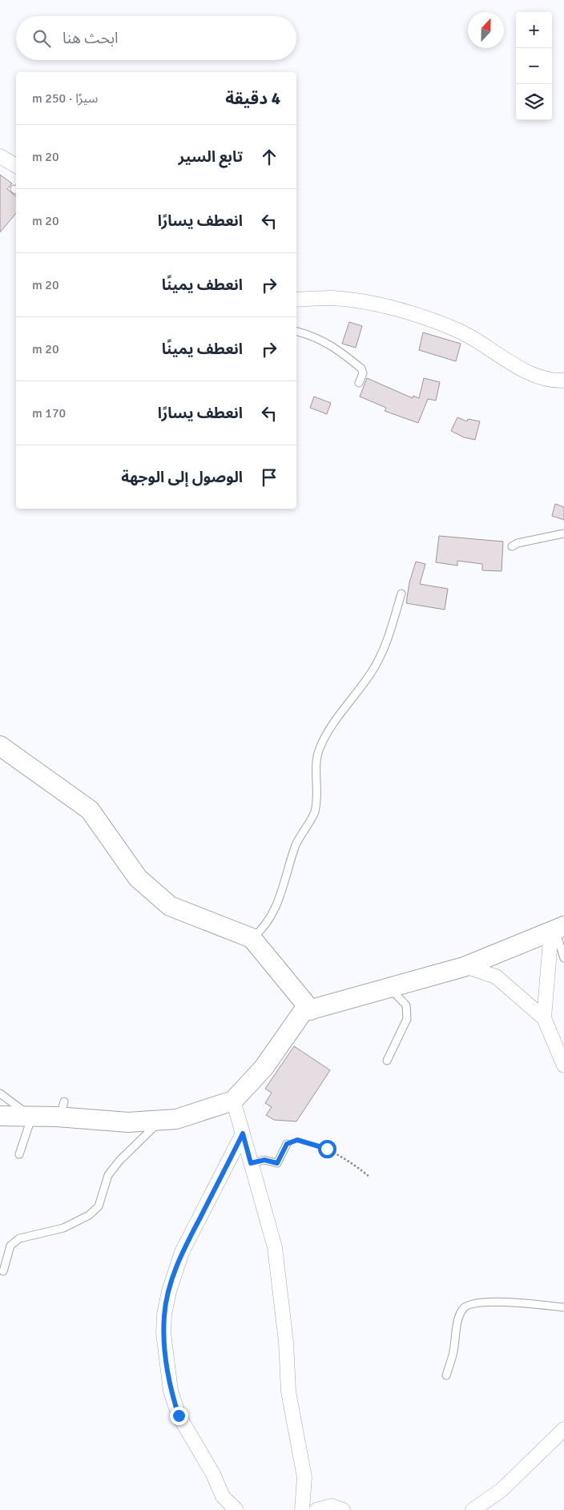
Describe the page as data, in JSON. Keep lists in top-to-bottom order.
{
  "north": "top",
  "page": {
    "map_buttons": ["+", "−"],
    "search": "ابحث هنا",
    "heading": ["4 دقيقة", "سيرًا · 250 m"],
    "list": [
      ["تابع السير", "20 m"],
      ["انعطف يسارًا", "20 m"],
      ["انعطف يمينًا", "20 m"],
      ["انعطف يمينًا", "20 m"],
      ["انعطف يسارًا", "170 m"],
      "الوصول إلى الوجهة"
    ]
  }
}
